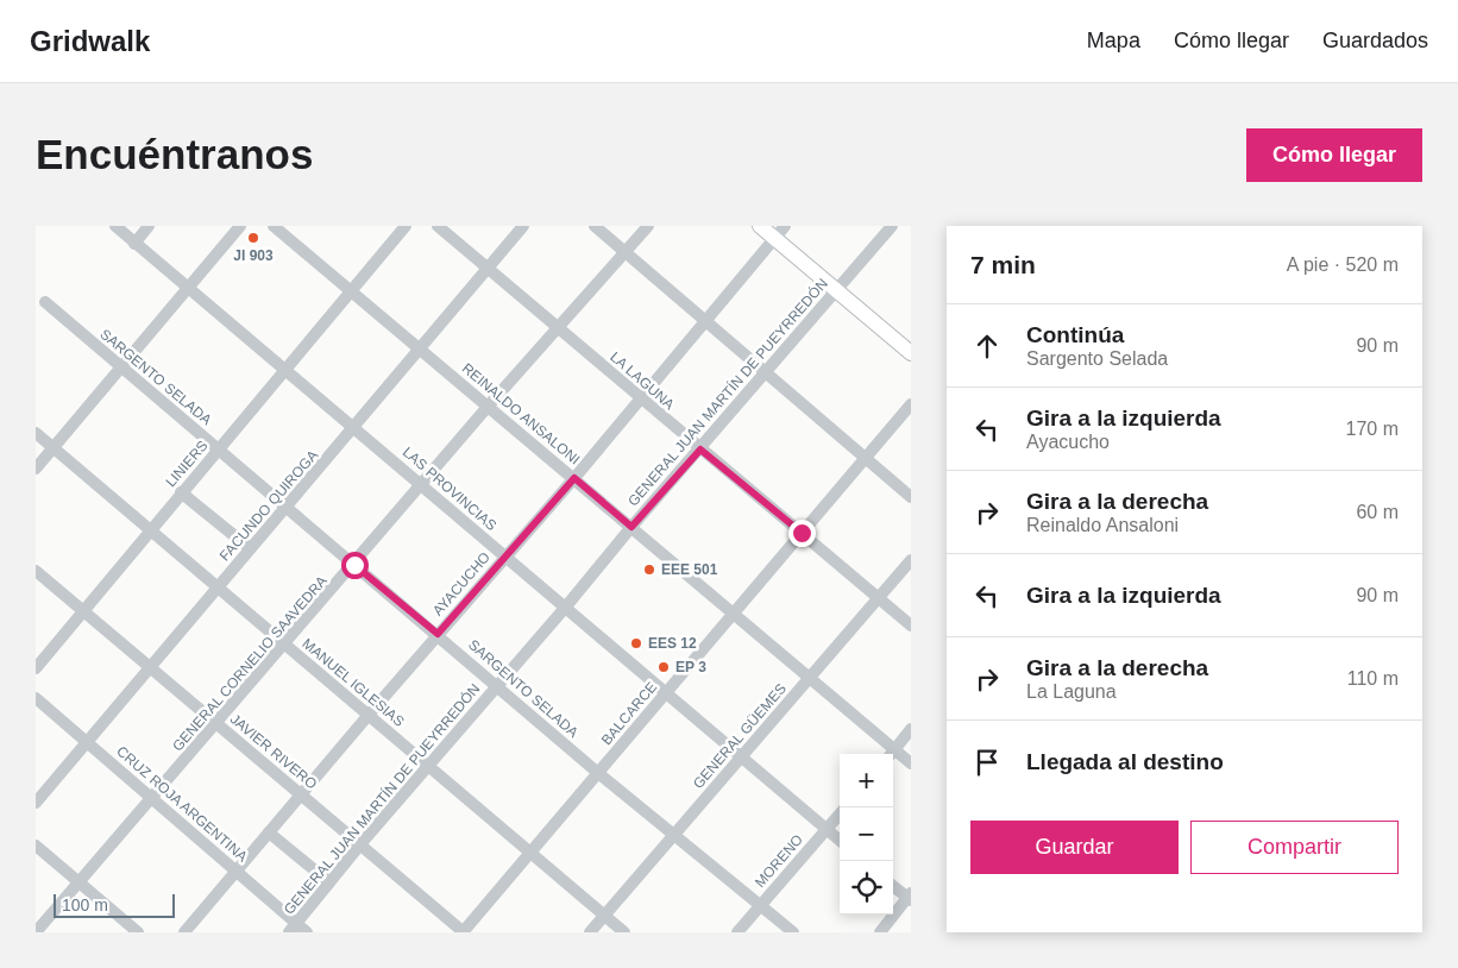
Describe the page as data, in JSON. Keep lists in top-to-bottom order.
{
  "streets": {
    "street": [
      "SARGENTO SELADA",
      "LA LAGUNA",
      "GENERAL JUAN MARTÍN DE PUEYRREDÓN",
      "REINALDO ANSALONI",
      "LINIERS",
      "LAS PROVINCIAS",
      "FACUNDO QUIROGA",
      "AYACUCHO",
      "GENERAL CORNELIO SAAVEDRA",
      "MANUEL IGLESIAS",
      "BALCARCE",
      "GENERAL GÜEMES",
      "JAVIER RIVERO",
      "CRUZ ROJA ARGENTINA",
      "MORENO"
    ]
  },
  "crossings": [
    ["SARGENTO SELADA", "GENERAL JUAN MARTÍN DE PUEYRREDÓN"],
    ["SARGENTO SELADA", "LINIERS"],
    ["SARGENTO SELADA", "FACUNDO QUIROGA"],
    ["SARGENTO SELADA", "AYACUCHO"],
    ["SARGENTO SELADA", "GENERAL CORNELIO SAAVEDRA"],
    ["SARGENTO SELADA", "BALCARCE"],
    ["SARGENTO SELADA", "GENERAL GÜEMES"],
    ["SARGENTO SELADA", "MORENO"],
    ["LA LAGUNA", "GENERAL JUAN MARTÍN DE PUEYRREDÓN"],
    ["LA LAGUNA", "FACUNDO QUIROGA"],
    ["LA LAGUNA", "AYACUCHO"],
    ["LA LAGUNA", "GENERAL CORNELIO SAAVEDRA"],
    ["LA LAGUNA", "BALCARCE"],
    ["LA LAGUNA", "GENERAL GÜEMES"],
    ["GENERAL JUAN MARTÍN DE PUEYRREDÓN", "REINALDO ANSALONI"],
    ["GENERAL JUAN MARTÍN DE PUEYRREDÓN", "LAS PROVINCIAS"],
    ["GENERAL JUAN MARTÍN DE PUEYRREDÓN", "MANUEL IGLESIAS"],
    ["GENERAL JUAN MARTÍN DE PUEYRREDÓN", "JAVIER RIVERO"],
    ["GENERAL JUAN MARTÍN DE PUEYRREDÓN", "CRUZ ROJA ARGENTINA"],
    ["REINALDO ANSALONI", "LINIERS"],
    ["REINALDO ANSALONI", "FACUNDO QUIROGA"],
    ["REINALDO ANSALONI", "AYACUCHO"],
    ["REINALDO ANSALONI", "GENERAL CORNELIO SAAVEDRA"],
    ["REINALDO ANSALONI", "BALCARCE"],
    ["REINALDO ANSALONI", "GENERAL GÜEMES"],
    ["LINIERS", "LAS PROVINCIAS"],
    ["LINIERS", "MANUEL IGLESIAS"],
    ["LINIERS", "JAVIER RIVERO"],
    ["LAS PROVINCIAS", "FACUNDO QUIROGA"],
    ["LAS PROVINCIAS", "AYACUCHO"],
    ["LAS PROVINCIAS", "GENERAL CORNELIO SAAVEDRA"],
    ["LAS PROVINCIAS", "BALCARCE"],
    ["LAS PROVINCIAS", "GENERAL GÜEMES"],
    ["LAS PROVINCIAS", "MORENO"],
    ["FACUNDO QUIROGA", "MANUEL IGLESIAS"],
    ["FACUNDO QUIROGA", "JAVIER RIVERO"],
    ["FACUNDO QUIROGA", "CRUZ ROJA ARGENTINA"],
    ["AYACUCHO", "MANUEL IGLESIAS"],
    ["AYACUCHO", "JAVIER RIVERO"],
    ["AYACUCHO", "CRUZ ROJA ARGENTINA"],
    ["GENERAL CORNELIO SAAVEDRA", "MANUEL IGLESIAS"],
    ["GENERAL CORNELIO SAAVEDRA", "JAVIER RIVERO"],
    ["GENERAL CORNELIO SAAVEDRA", "CRUZ ROJA ARGENTINA"],
    ["MANUEL IGLESIAS", "BALCARCE"],
    ["MANUEL IGLESIAS", "GENERAL GÜEMES"],
    ["BALCARCE", "JAVIER RIVERO"]
  ],
  "places": [
    "JI 903",
    "EEE 501",
    "EES 12",
    "EP 3"
  ],
  "scale_bar": "100 m",
  "page": {
    "header": "Gridwalk",
    "nav": ["Mapa", "Cómo llegar", "Guardados"],
    "buttons": [
      "Cómo llegar",
      ["Guardar", "Compartir"]
    ],
    "title": "Encuéntranos",
    "heading": ["7 min", "A pie · 520 m"],
    "list": [
      ["Continúa", "Sargento Selada", "90 m"],
      ["Gira a la izquierda", "Ayacucho", "170 m"],
      ["Gira a la derecha", "Reinaldo Ansaloni", "60 m"],
      ["Gira a la izquierda", "90 m"],
      ["Gira a la derecha", "La Laguna", "110 m"],
      "Llegada al destino"
    ],
    "map_buttons": ["+", "−"],
    "scale": "100 m"
  }
}
